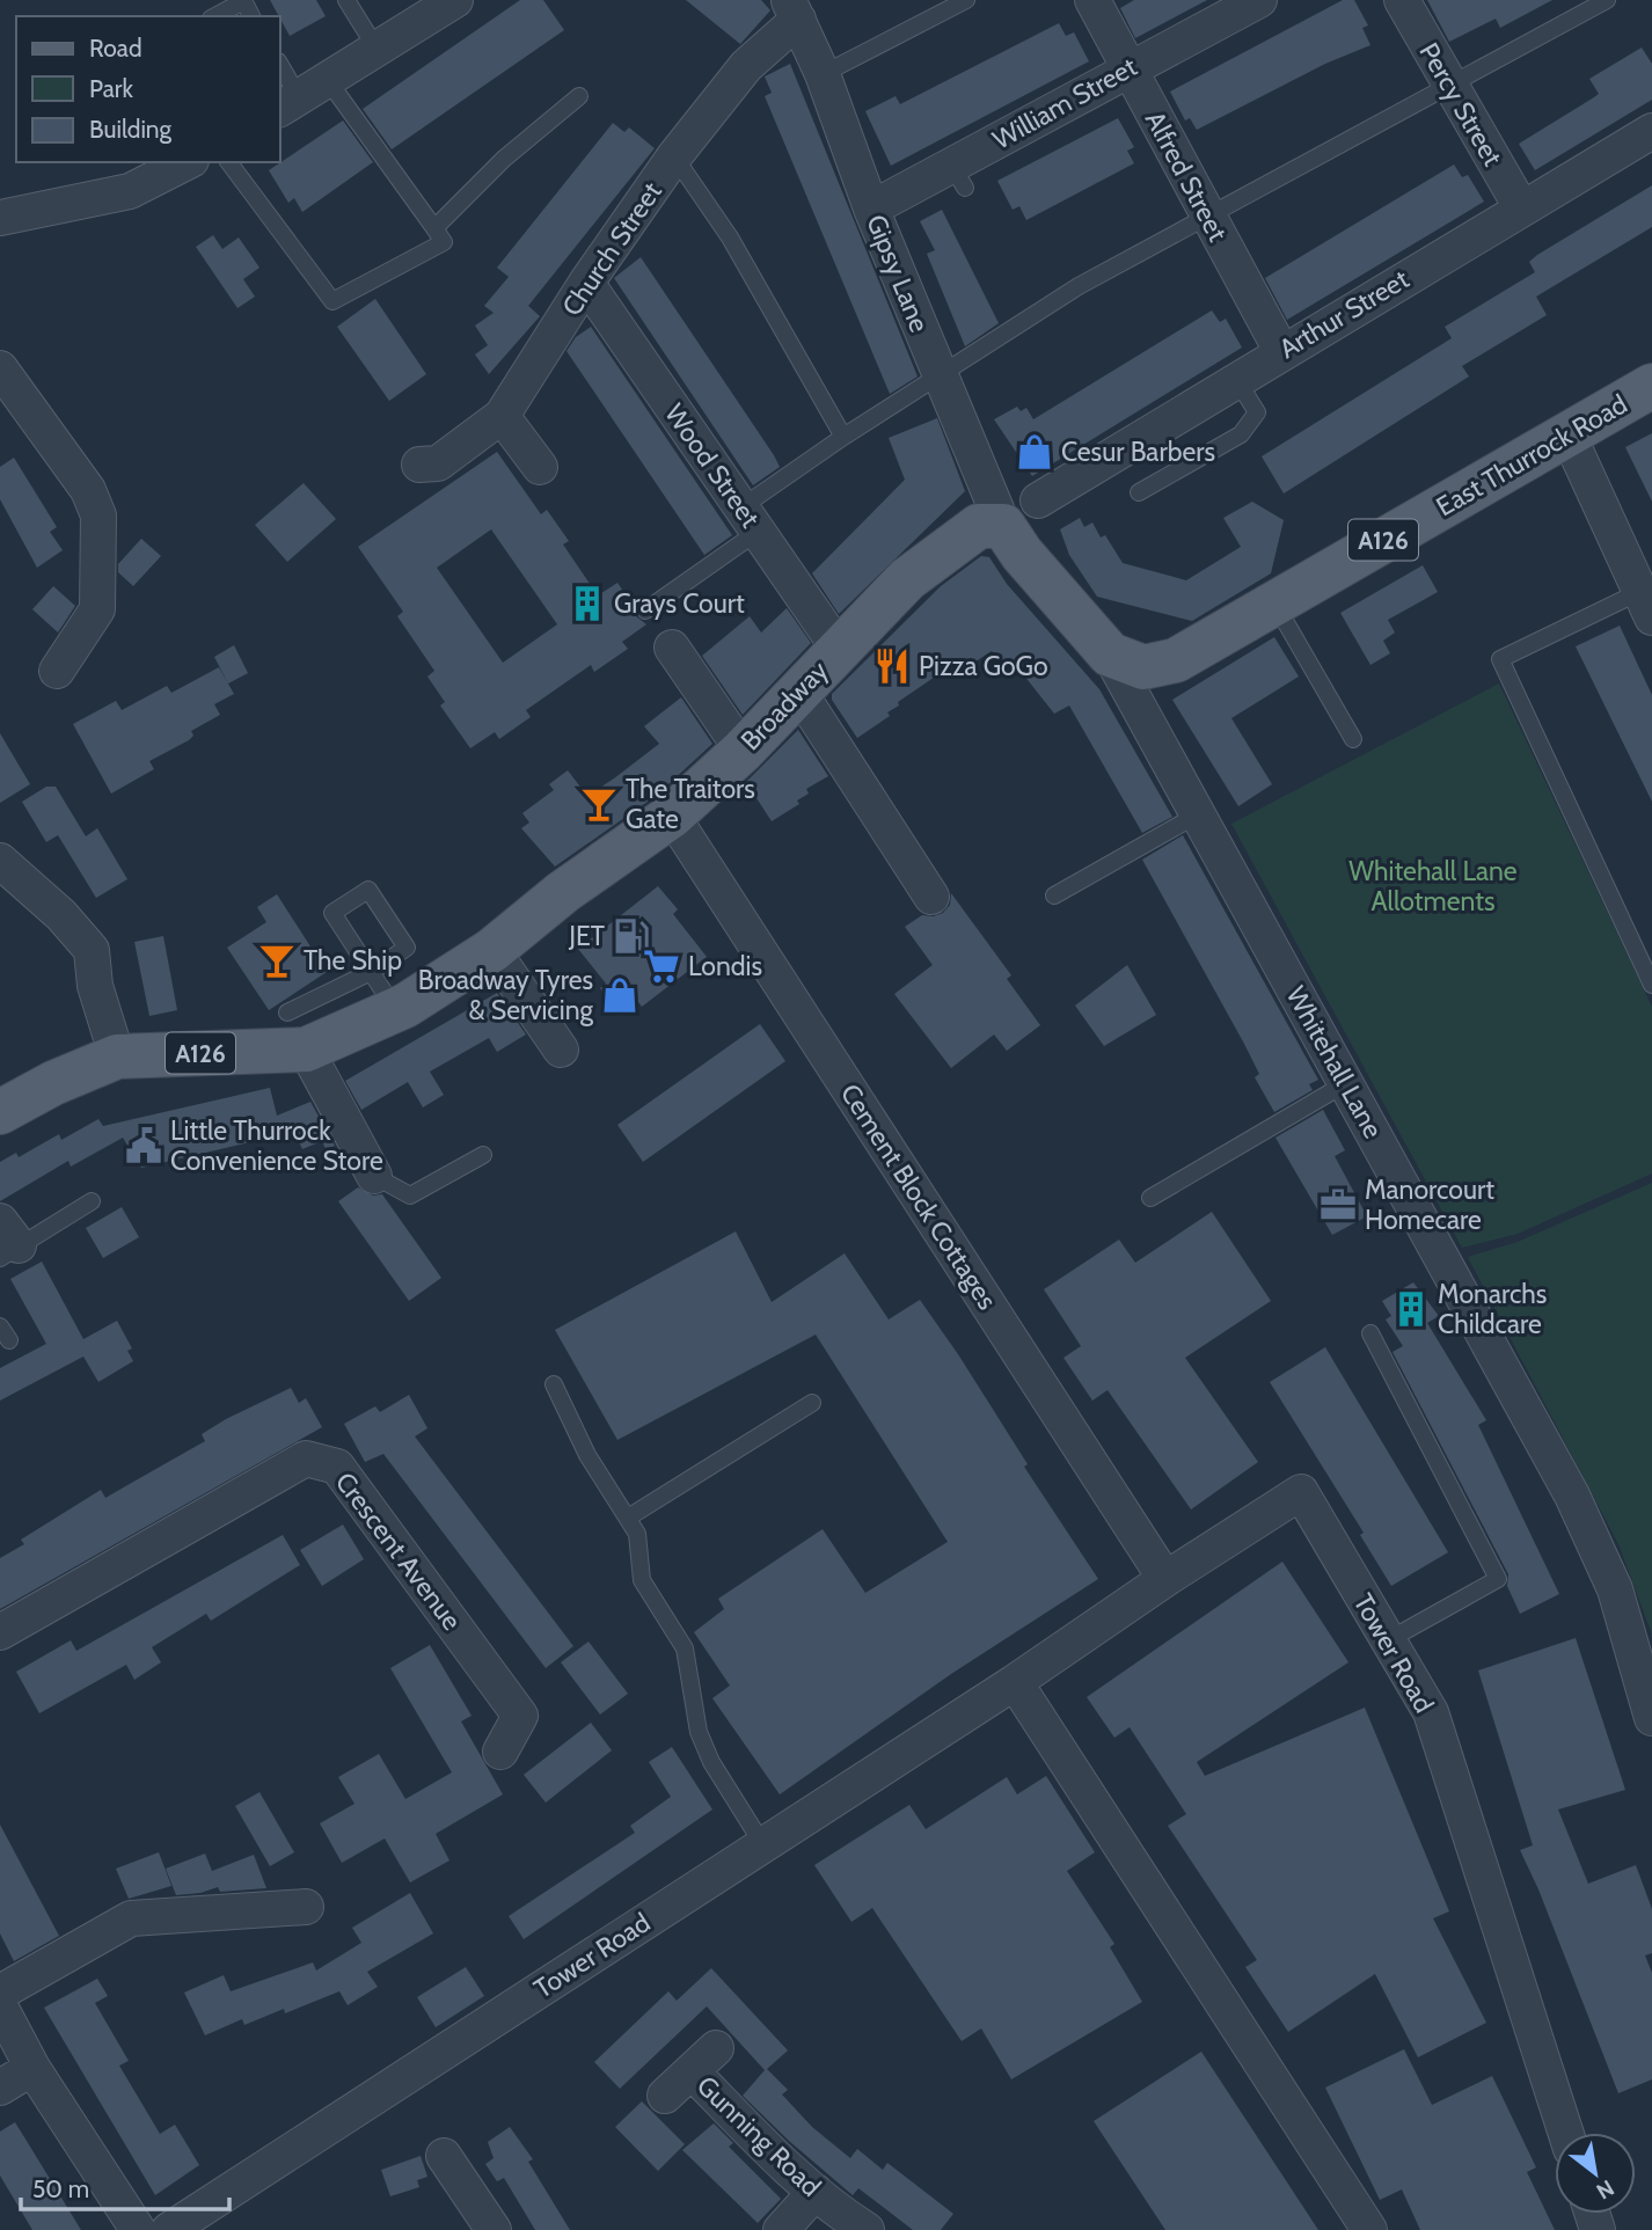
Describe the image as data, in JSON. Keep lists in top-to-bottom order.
{
  "streets": {
    "main road": [
      "East Thurrock Road",
      "A126",
      "Broadway",
      "Whitehall Lane"
    ],
    "street": [
      "William Street",
      "Percy Street",
      "Alfred Street",
      "Church Street",
      "Gipsy Lane",
      "Arthur Street",
      "Wood Street",
      "Cement Block Cottages",
      "Crescent Avenue",
      "Tower Road",
      "Gunning Road"
    ]
  },
  "crossings": [
    ["William Street", "Alfred Street"],
    ["William Street", "Gipsy Lane"],
    ["Percy Street", "Arthur Street"],
    ["Alfred Street", "Arthur Street"],
    ["Church Street", "Gipsy Lane"],
    ["Church Street", "Wood Street"],
    ["Gipsy Lane", "Broadway"],
    ["Gipsy Lane", "Whitehall Lane"],
    ["East Thurrock Road", "Whitehall Lane"],
    ["Wood Street", "Broadway"],
    ["A126", "Broadway"],
    ["Broadway", "Whitehall Lane"],
    ["Broadway", "Cement Block Cottages"],
    ["Cement Block Cottages", "Tower Road"]
  ],
  "parks": ["Whitehall Lane Allotments"],
  "places": {
    "shop": ["Cesur Barbers", "Broadway Tyres & Servicing"],
    "building": ["Grays Court", "Monarchs Childcare"],
    "restaurant": ["Pizza GoGo"],
    "bar": ["The Traitors Gate", "The Ship"],
    "fuel station": ["JET"],
    "supermarket": ["Londis"],
    "public building": ["Little Thurrock Convenience Store"],
    "office": ["Manorcourt Homecare"]
  },
  "legend": ["Road", "Park", "Building"],
  "scale_bar": "50 m",
  "north": "bottom right"
}
